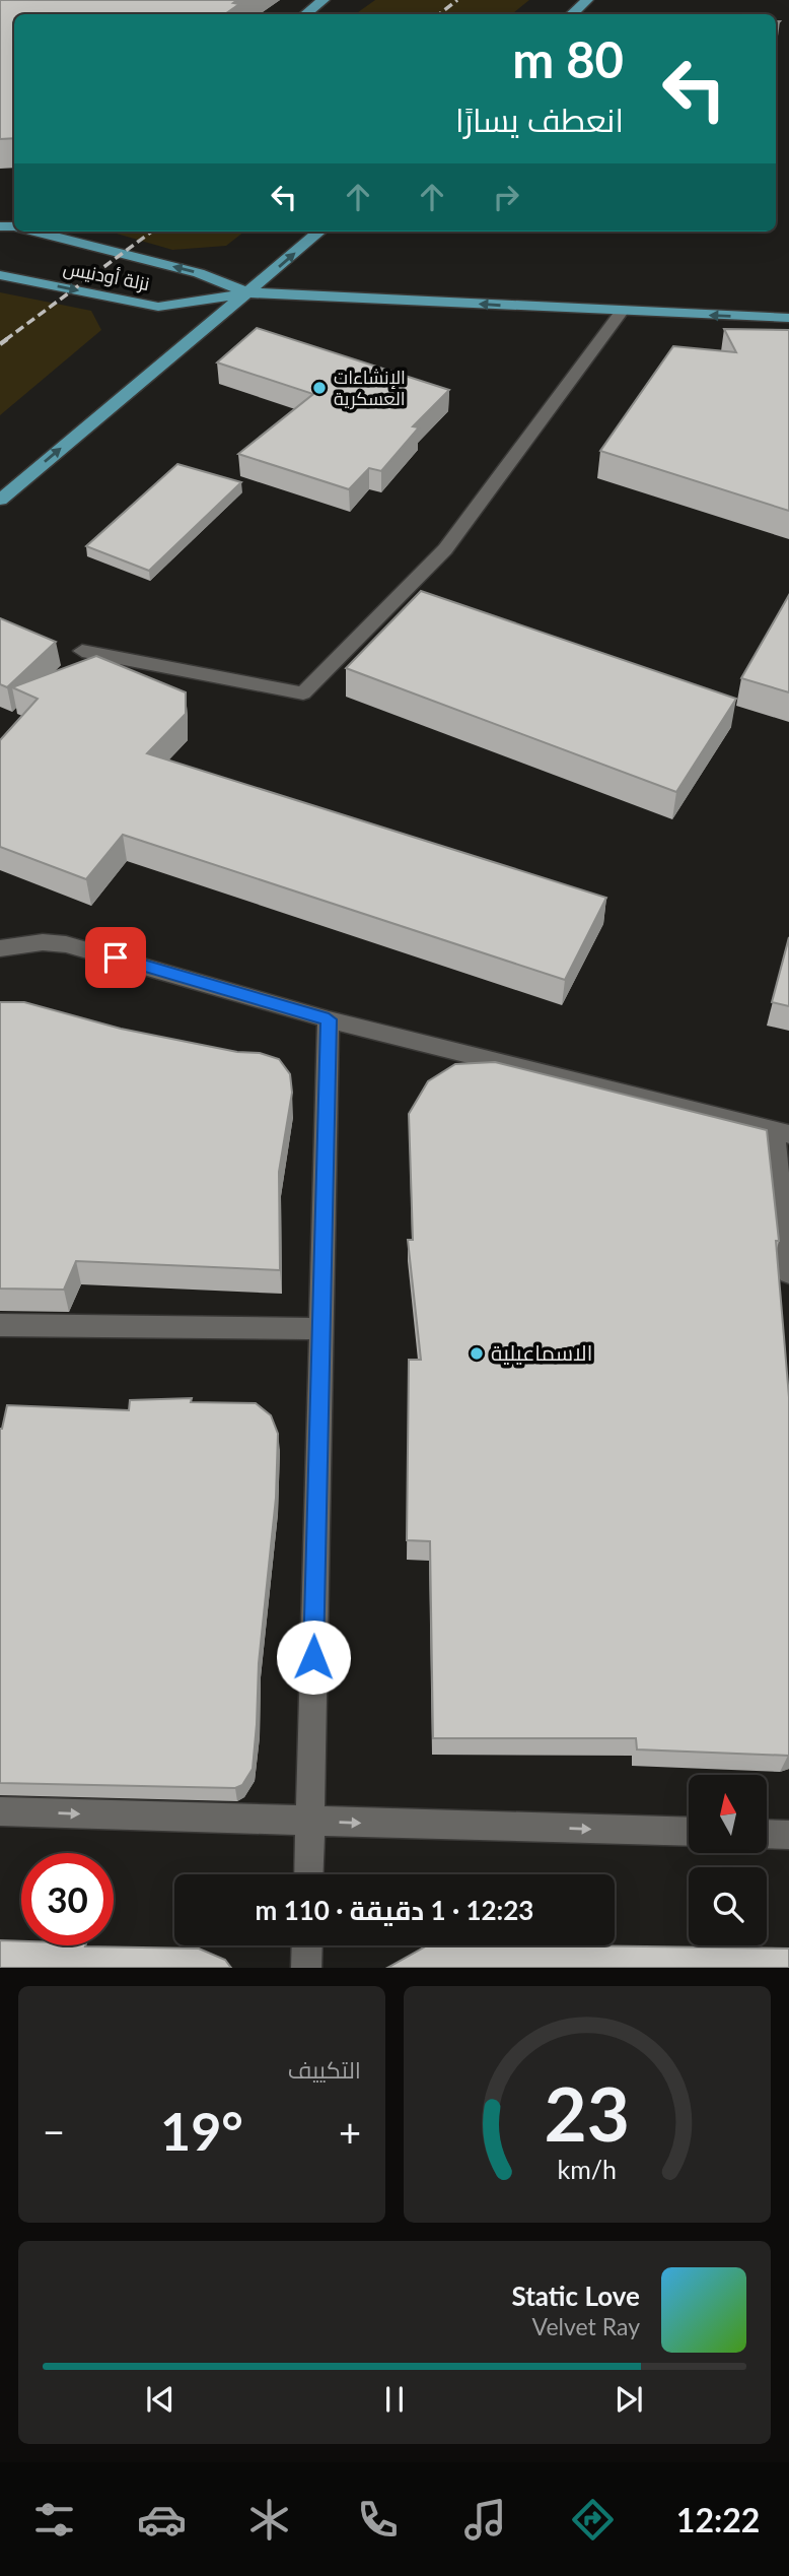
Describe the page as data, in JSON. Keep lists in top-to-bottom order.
{
  "streets": {
    "main road": ["نزلة أودنيس"]
  },
  "places": ["الإنشاءات العسكرية", "الاسماعيلية"],
  "north": "top",
  "page": {
    "turn": ["80 m", "انعطف يسارًا"],
    "limit": "30",
    "trip": "12:23 · 1 دقيقة · 110 m",
    "tile": "التكييف",
    "heat": ["−", "19°", "+"],
    "song": ["Static Love", "Velvet Ray"],
    "tabs": "12:22",
    "gauge": ["23", "km/h"]
  }
}
